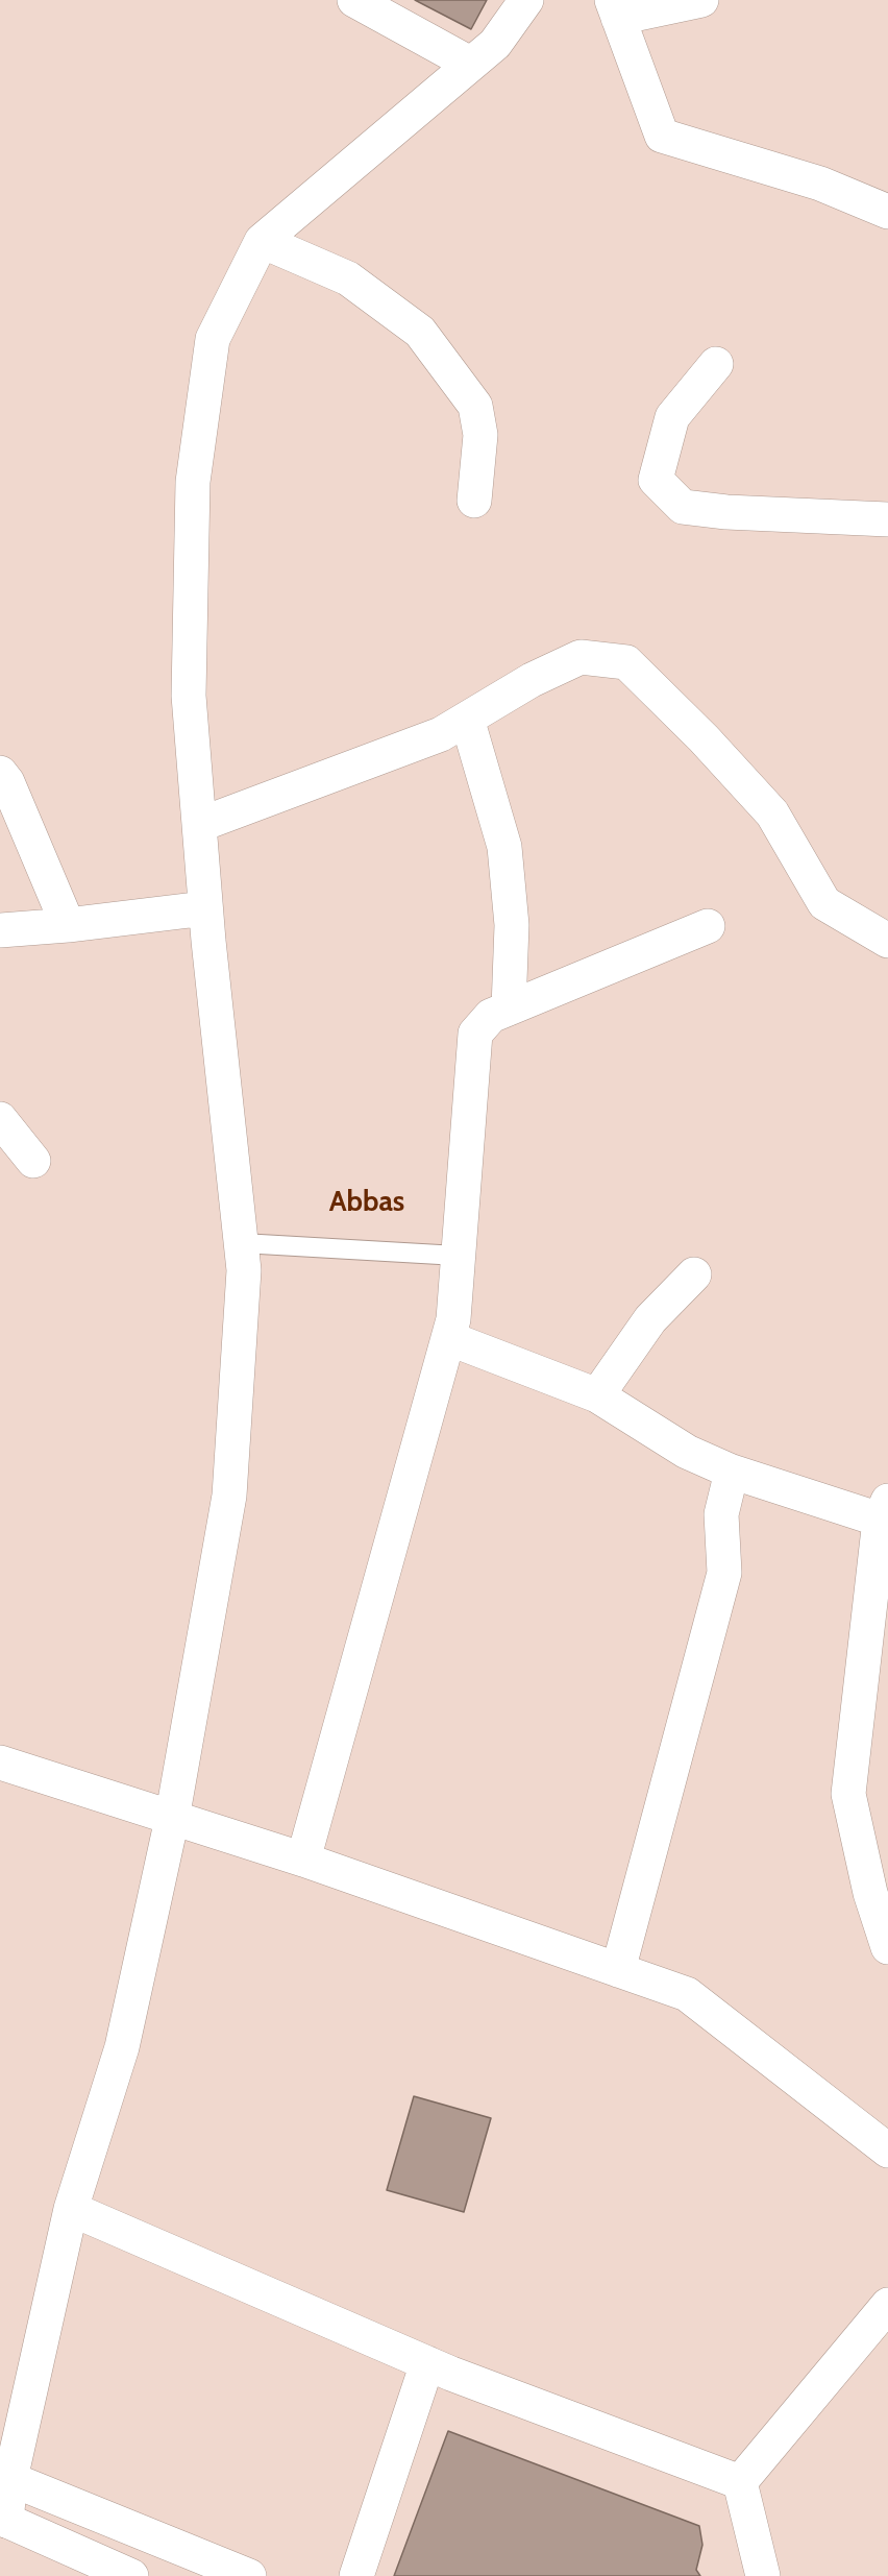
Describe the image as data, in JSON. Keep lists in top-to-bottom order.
{
  "districts": ["Abbas"]
}
